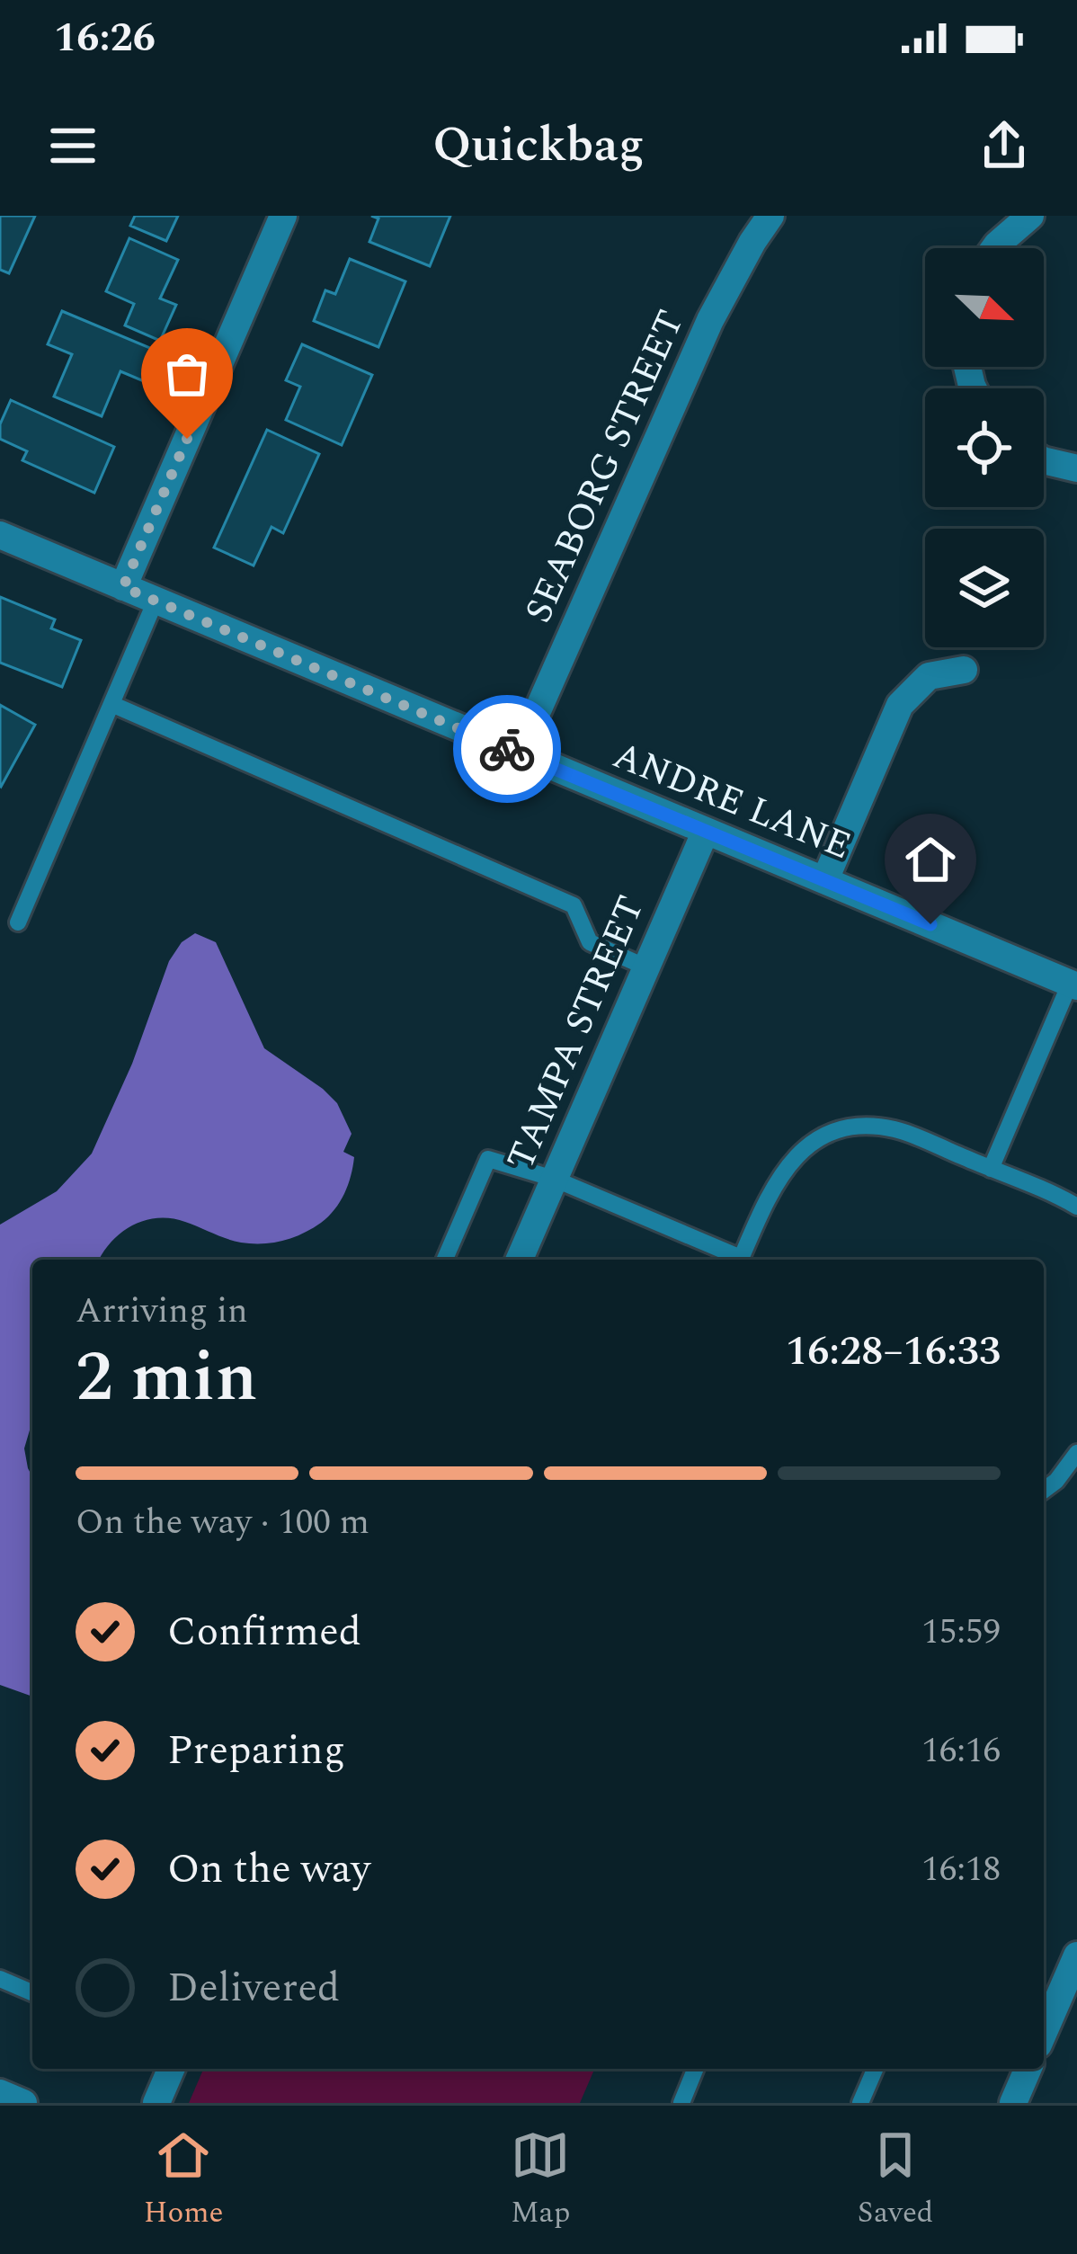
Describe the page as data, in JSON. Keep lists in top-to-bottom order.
{
  "streets": {
    "street": ["SEABORG STREET", "ANDRE LANE", "TAMPA STREET"]
  },
  "crossings": [
    ["SEABORG STREET", "ANDRE LANE"],
    ["ANDRE LANE", "TAMPA STREET"]
  ],
  "north": "bottom right",
  "page": {
    "status": "16:26",
    "header": "Quickbag",
    "heading": ["2 min", "Arriving in", "16:28–16:33"],
    "bar": "On the way · 100 m",
    "list": [
      ["Confirmed", "15:59"],
      ["Preparing", "16:16"],
      ["On the way", "16:18"],
      "Delivered"
    ],
    "tabs": ["Home", "Map", "Saved"]
  }
}
